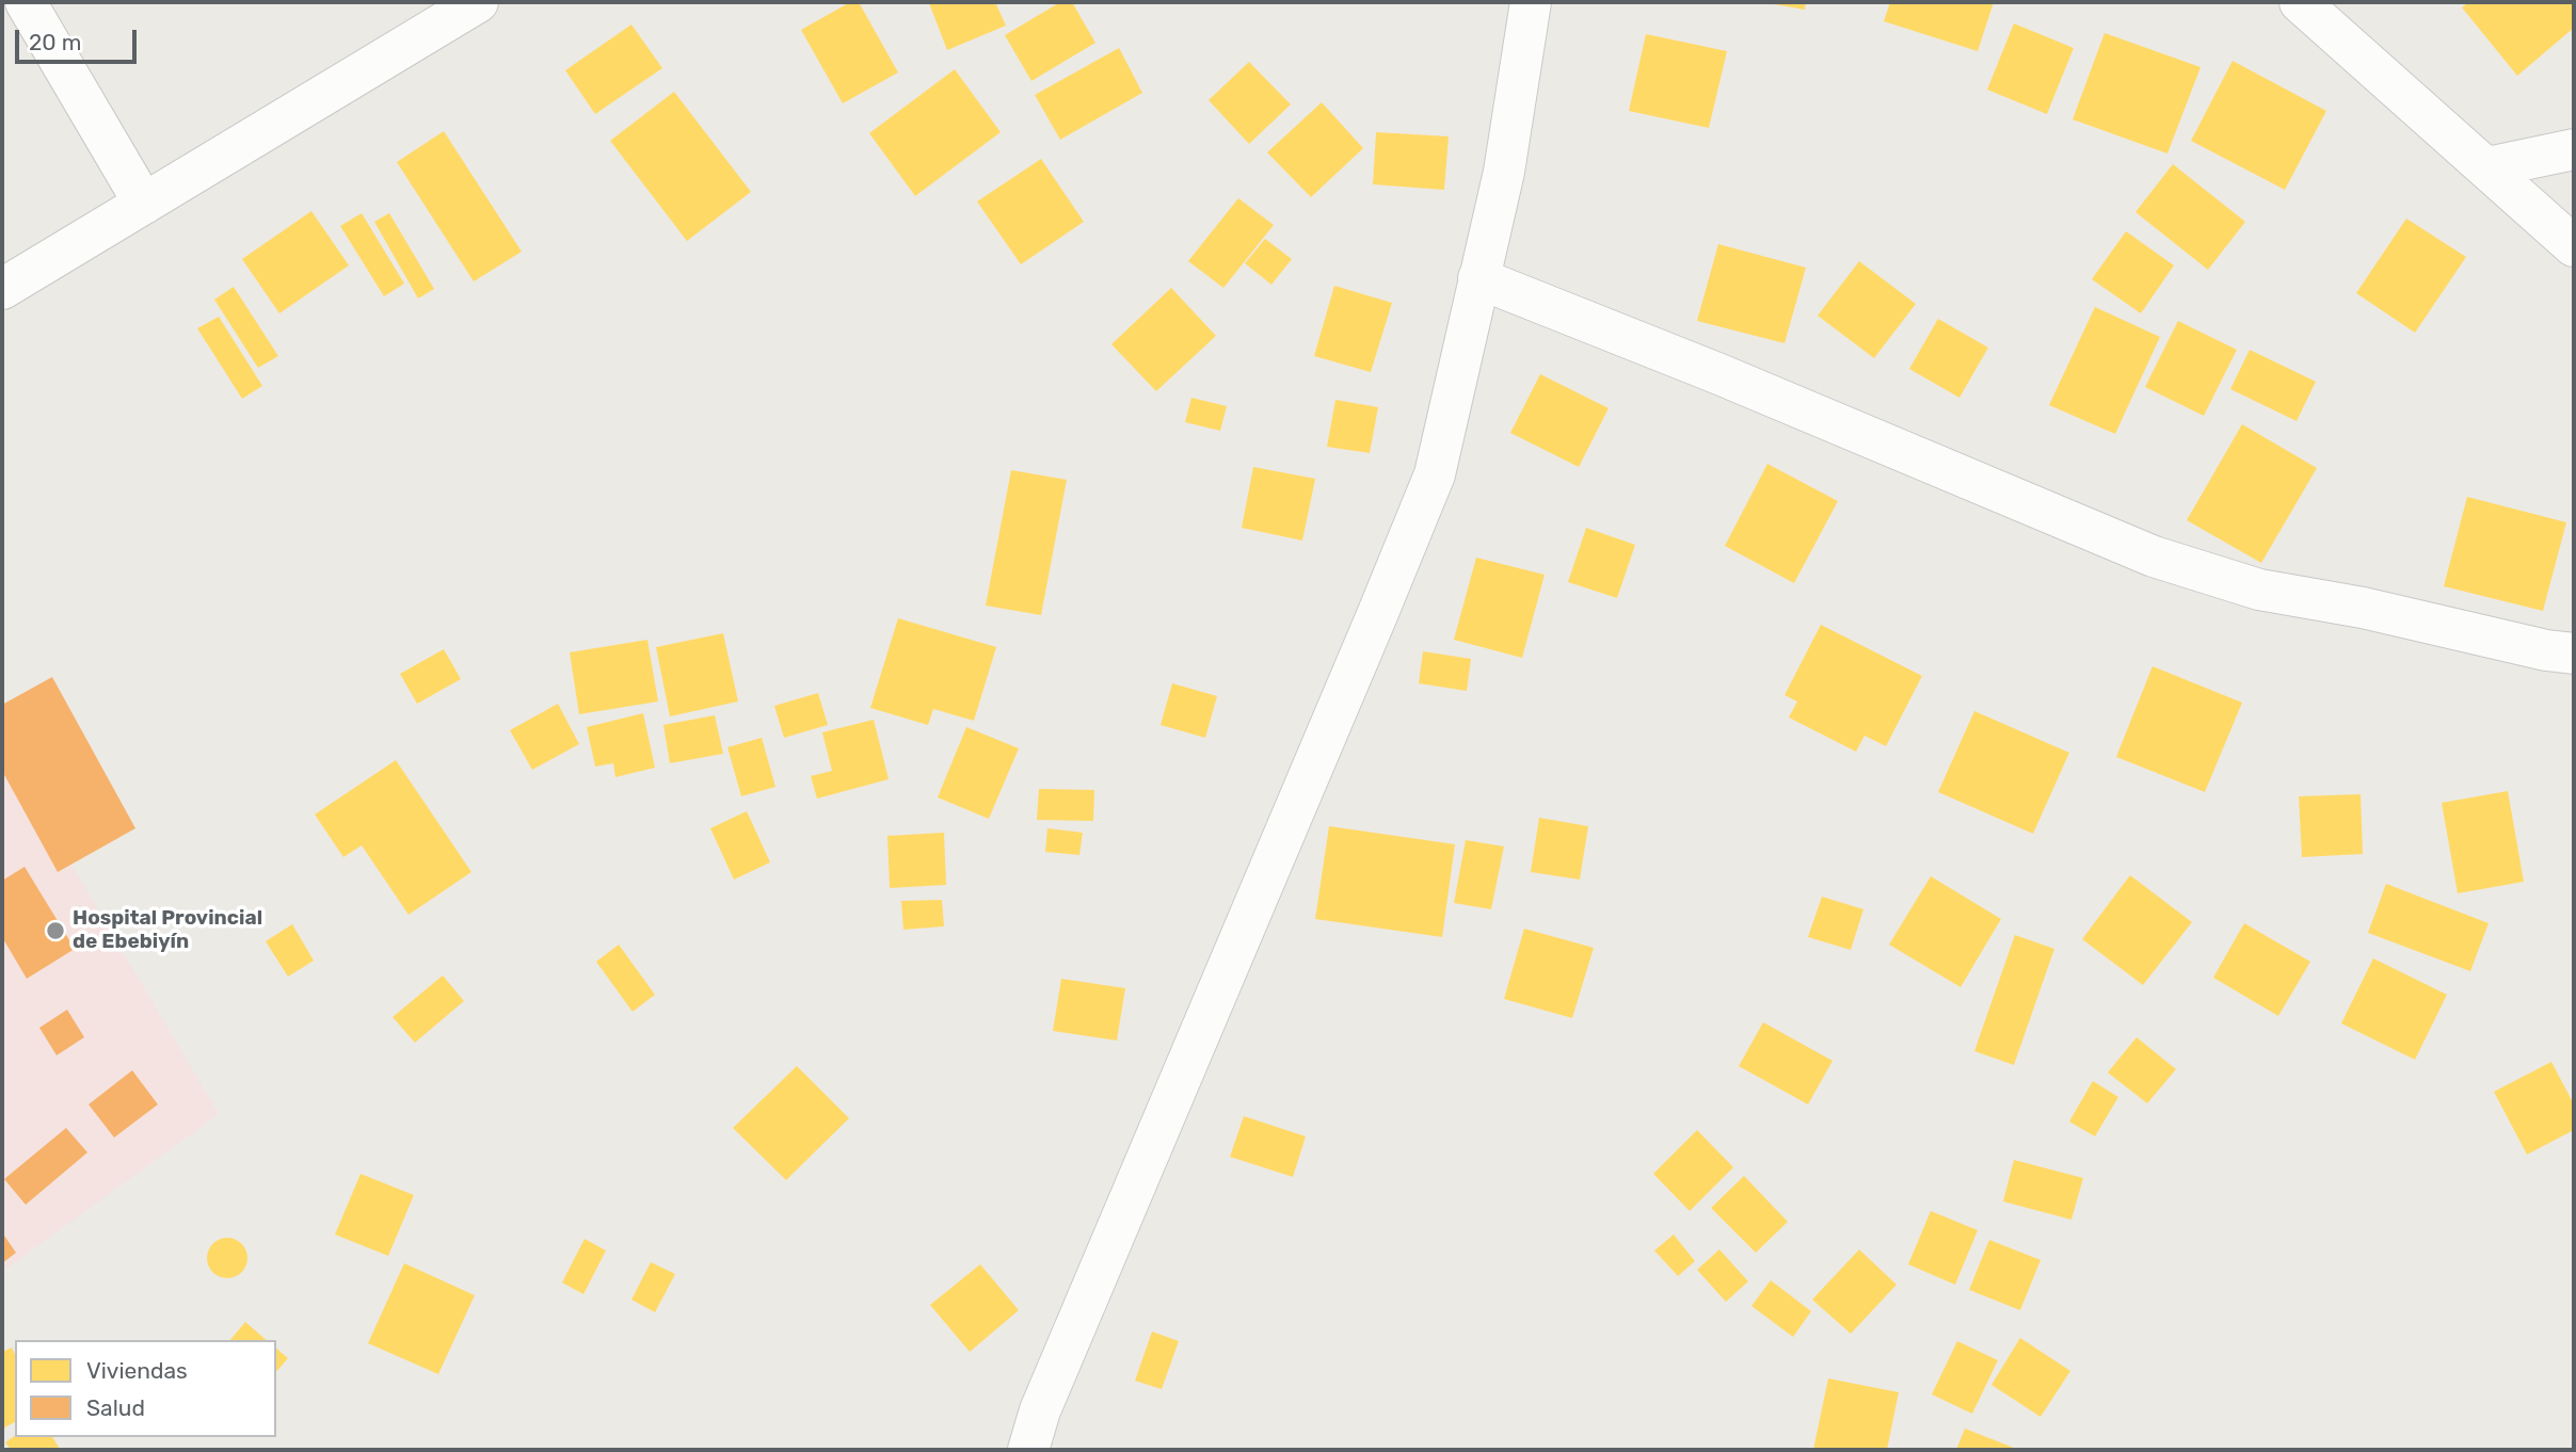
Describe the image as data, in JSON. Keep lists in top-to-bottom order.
{
  "places": ["Hospital Provincial de Ebebiyín"],
  "legend": ["Viviendas", "Salud"],
  "scale_bar": "20 m"
}
